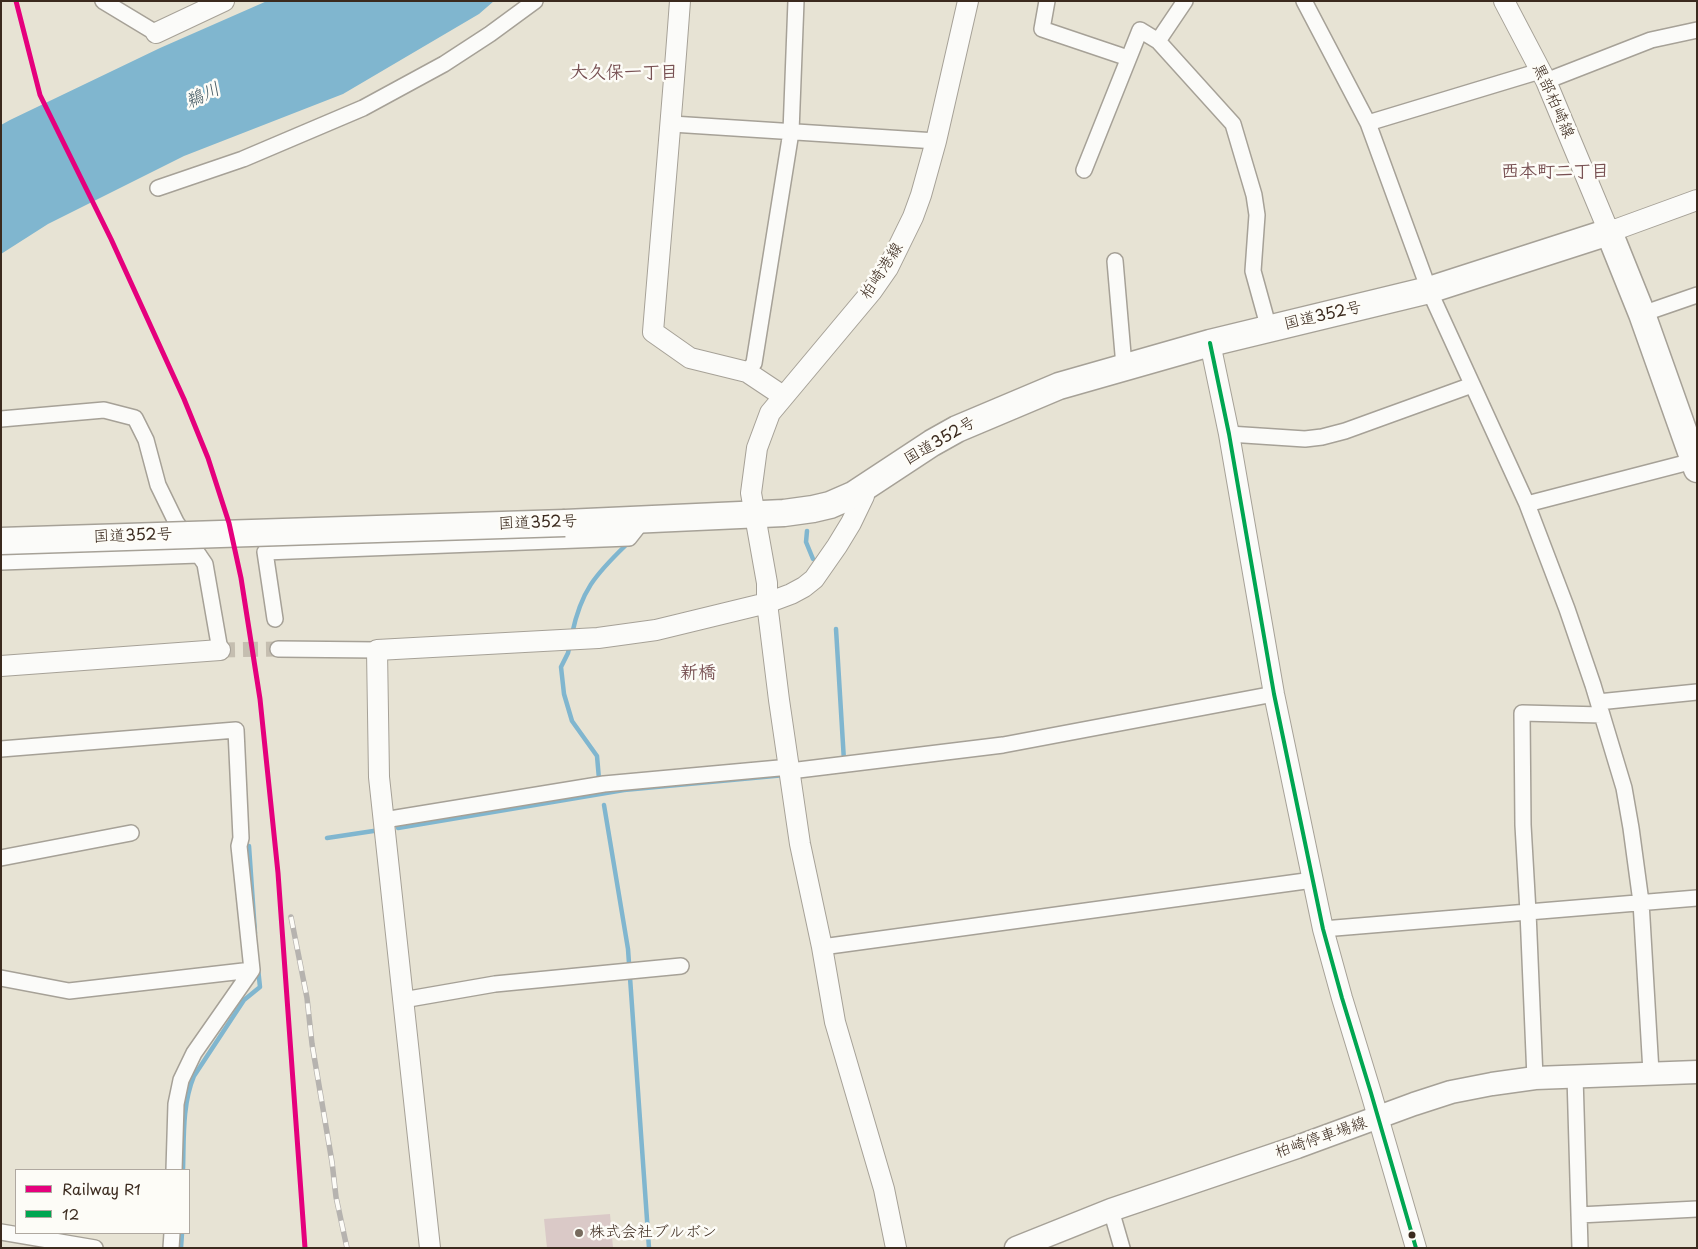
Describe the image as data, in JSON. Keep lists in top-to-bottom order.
{
  "streets": {
    "highway": ["国道352号"],
    "main road": ["柏崎停車場線"],
    "street": ["黒部柏崎線", "柏崎港線"]
  },
  "crossings": [
    ["黒部柏崎線", "国道352号"],
    ["柏崎港線", "国道352号"]
  ],
  "districts": ["大久保一丁目", "西本町二丁目", "新橋"],
  "water": ["鵜川"],
  "places": ["株式会社ブルボン"],
  "lines": ["rail line R1", "transit line 12"],
  "legend": ["Railway R1", "12"]
}
